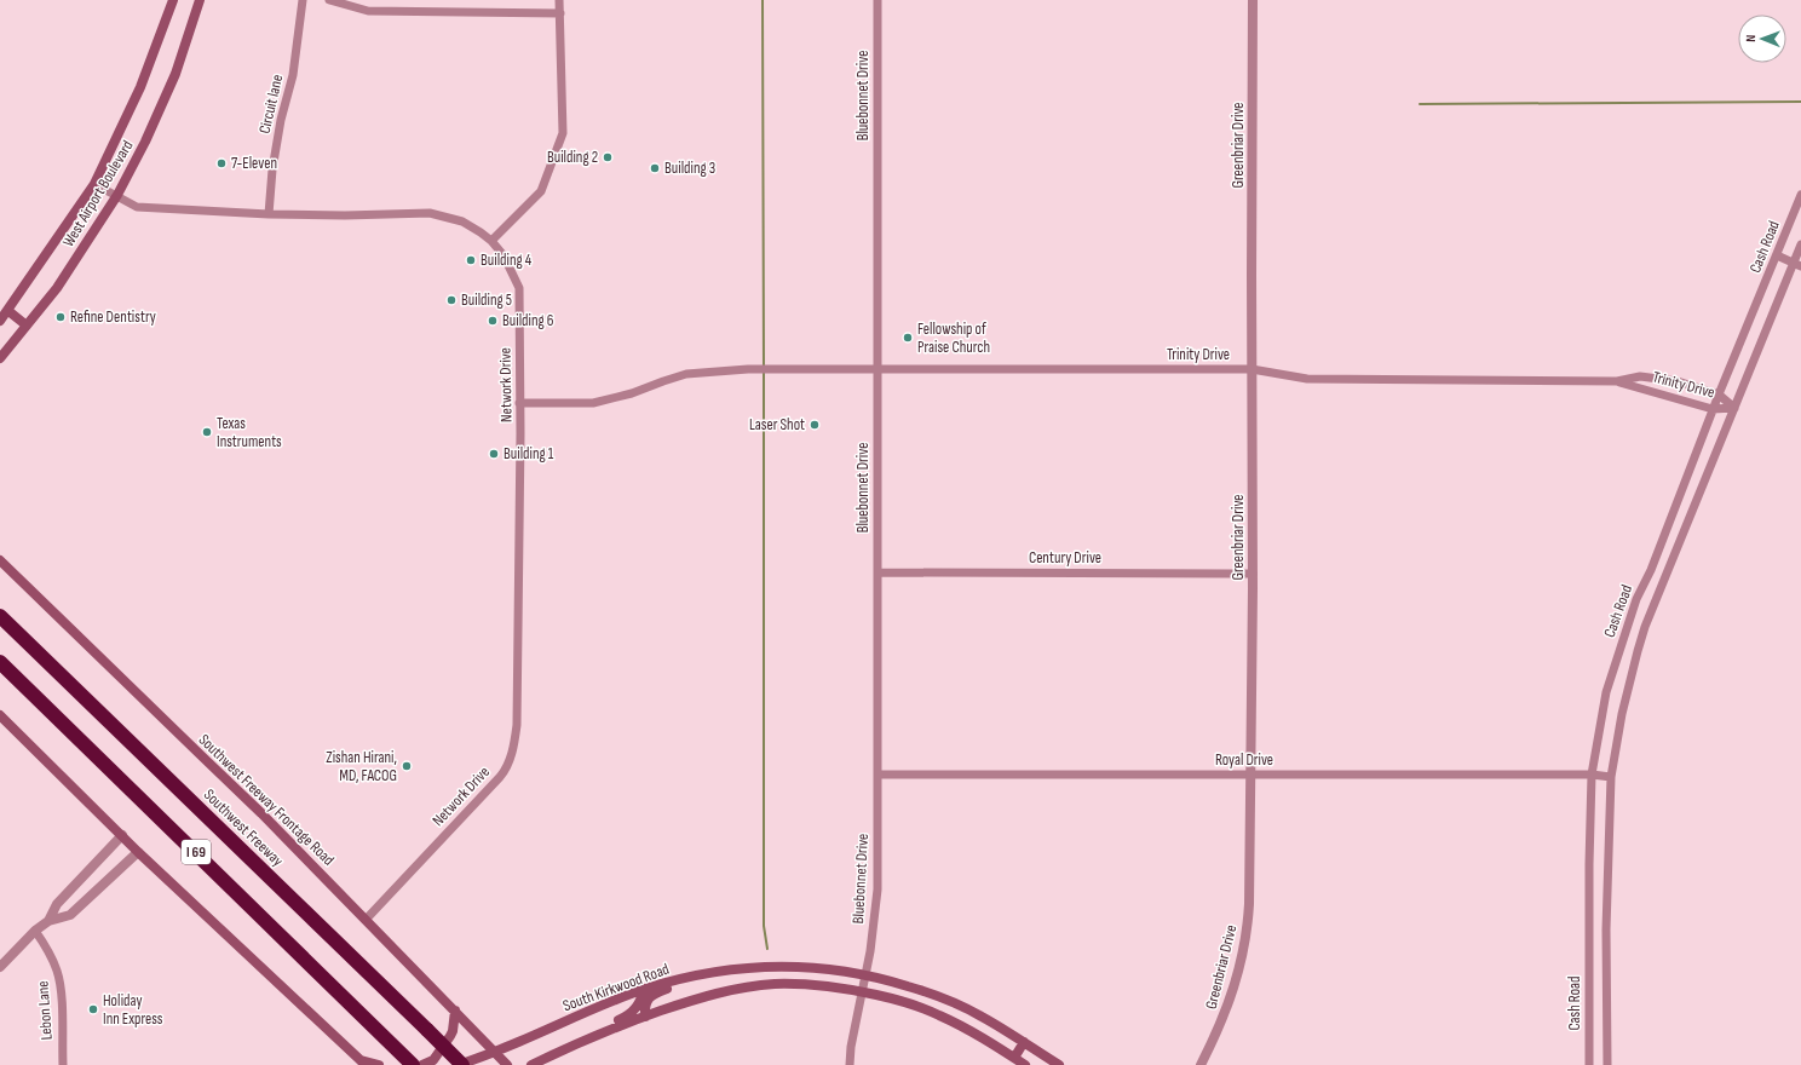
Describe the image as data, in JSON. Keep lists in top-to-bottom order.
{
  "streets": {
    "highway": ["Southwest Freeway", "I 69"],
    "main road": ["West Airport Boulevard", "Southwest Freeway Frontage Road", "South Kirkwood Road"],
    "street": [
      "Bluebonnet Drive",
      "Circuit lane",
      "Greenbriar Drive",
      "Cash Road",
      "Trinity Drive",
      "Network Drive",
      "Century Drive",
      "Royal Drive",
      "Lebon Lane"
    ]
  },
  "crossings": [
    ["Bluebonnet Drive", "Trinity Drive"],
    ["Bluebonnet Drive", "Century Drive"],
    ["Bluebonnet Drive", "Royal Drive"],
    ["Bluebonnet Drive", "South Kirkwood Road"],
    ["Circuit lane", "Network Drive"],
    ["Greenbriar Drive", "Trinity Drive"],
    ["Greenbriar Drive", "Century Drive"],
    ["Greenbriar Drive", "Royal Drive"],
    ["West Airport Boulevard", "Network Drive"],
    ["Cash Road", "Trinity Drive"],
    ["Cash Road", "Royal Drive"],
    ["Trinity Drive", "Network Drive"],
    ["Network Drive", "Southwest Freeway Frontage Road"],
    ["Southwest Freeway Frontage Road", "South Kirkwood Road"]
  ],
  "places": [
    "Building 2",
    "7-Eleven",
    "Building 3",
    "Building 4",
    "Building 5",
    "Refine Dentistry",
    "Building 6",
    "Fellowship of Praise Church",
    "Laser Shot",
    "Texas Instruments",
    "Building 1",
    "Zishan Hirani, MD, FACOG",
    "Holiday Inn Express"
  ],
  "north": "left"
}
